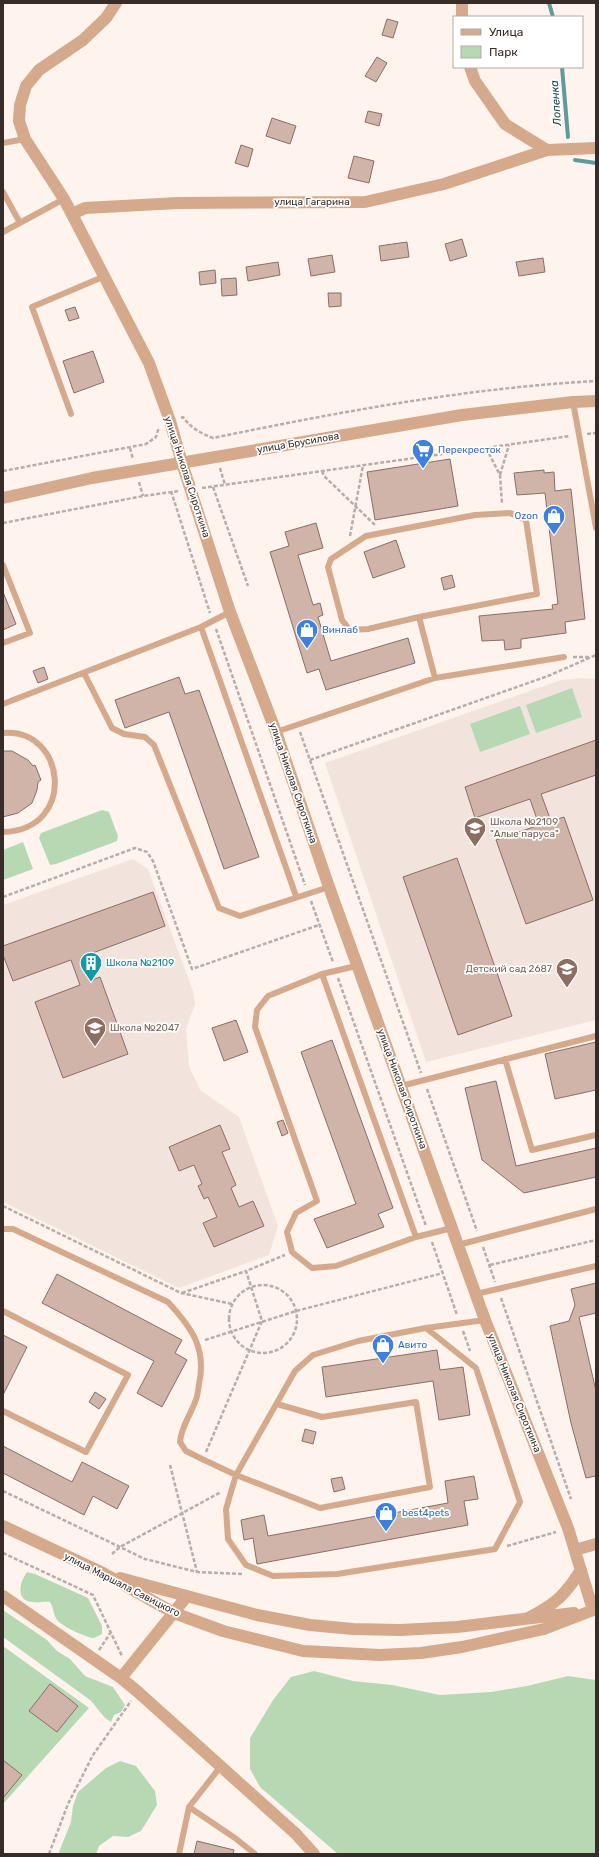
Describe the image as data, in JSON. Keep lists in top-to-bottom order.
{
  "streets": {
    "street": [
      "улица Гагарина",
      "улица Брусилова",
      "улица Николая Сироткина",
      "улица Маршала Савицкого"
    ]
  },
  "crossings": [
    ["улица Гагарина", "улица Николая Сироткина"],
    ["улица Брусилова", "улица Николая Сироткина"],
    ["улица Николая Сироткина", "улица Маршала Савицкого"]
  ],
  "water": ["Лопенка"],
  "places": {
    "supermarket": ["Перекресток"],
    "shop": [
      "Ozon",
      "Винлаб",
      "Авито",
      "best4pets"
    ],
    "school or university": ["Школа №2109 \"Алые паруса\"", "Детский сад 2687", "Школа №2047"],
    "building": ["Школа №2109"]
  },
  "legend": ["Улица", "Парк"]
}
